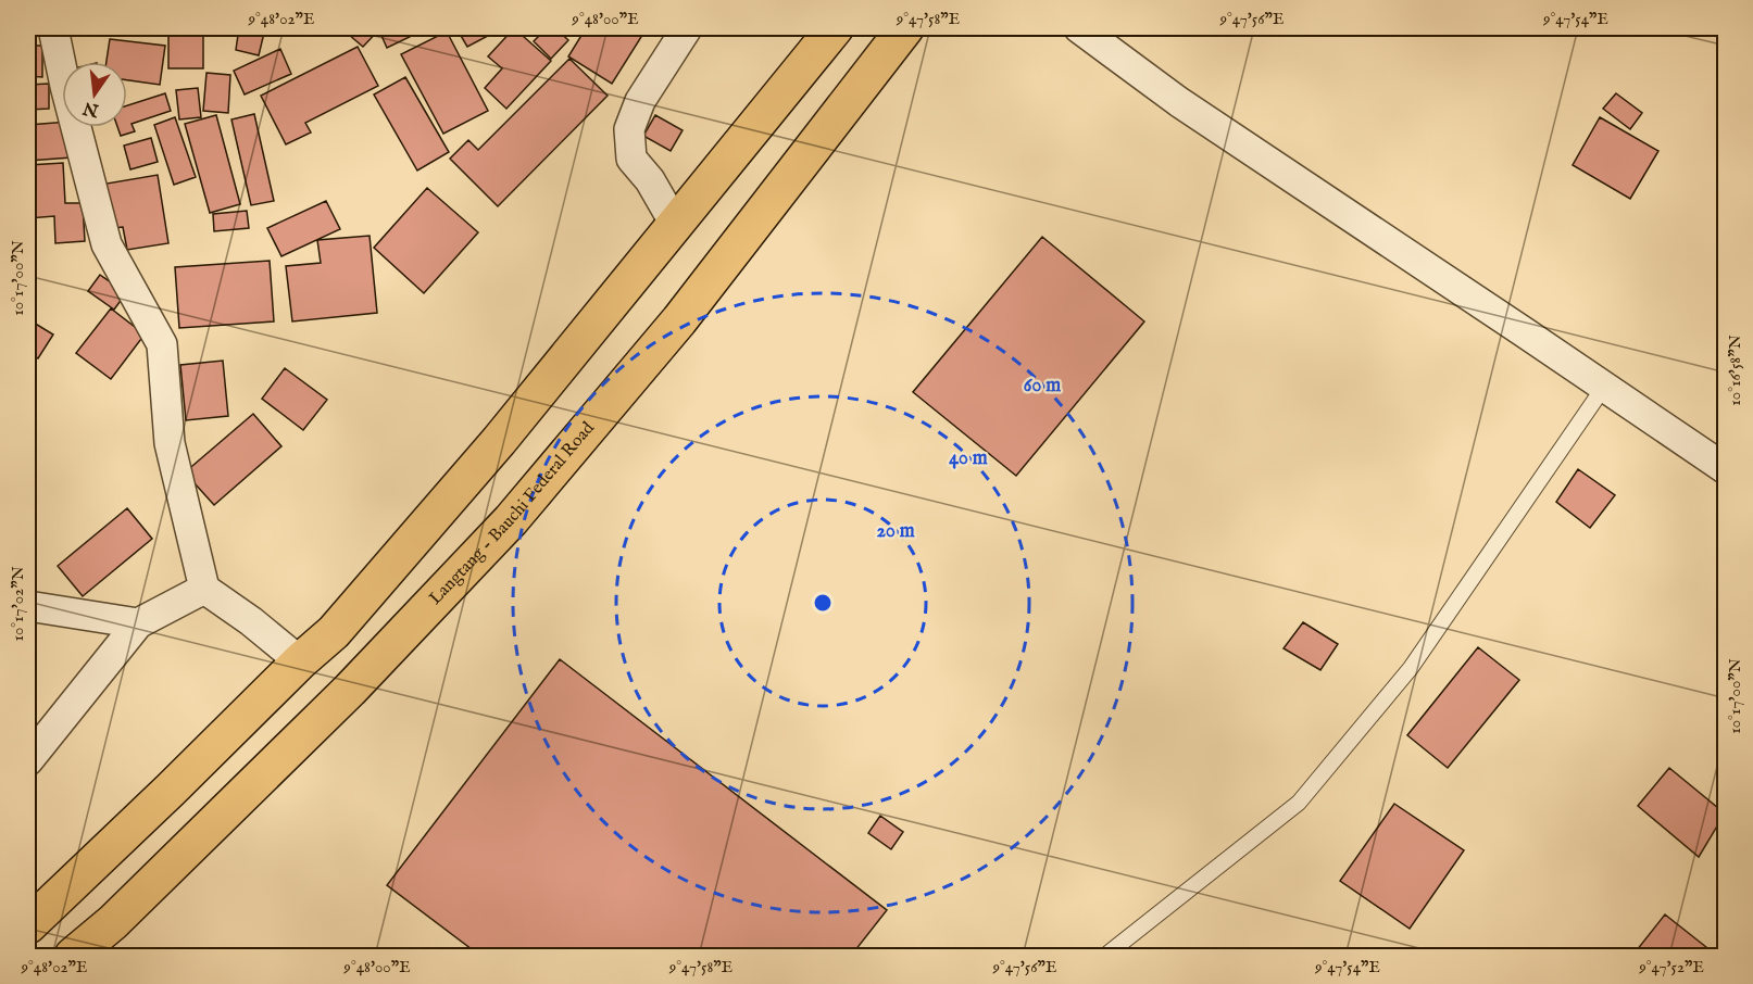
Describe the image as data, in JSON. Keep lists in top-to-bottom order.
{
  "streets": {
    "main road": ["Langtang - Bauchi Federal Road"]
  },
  "north": "bottom",
  "coordinates": [
    "9°48'02\"E",
    "9°48'00\"E",
    "9°47'58\"E",
    "9°47'56\"E",
    "9°47'54\"E",
    "10°17'00\"N",
    "10°16'58\"N",
    "10°17'02\"N",
    "9°47'52\"E"
  ],
  "rings": ["60 m", "40 m", "20 m"]
}
